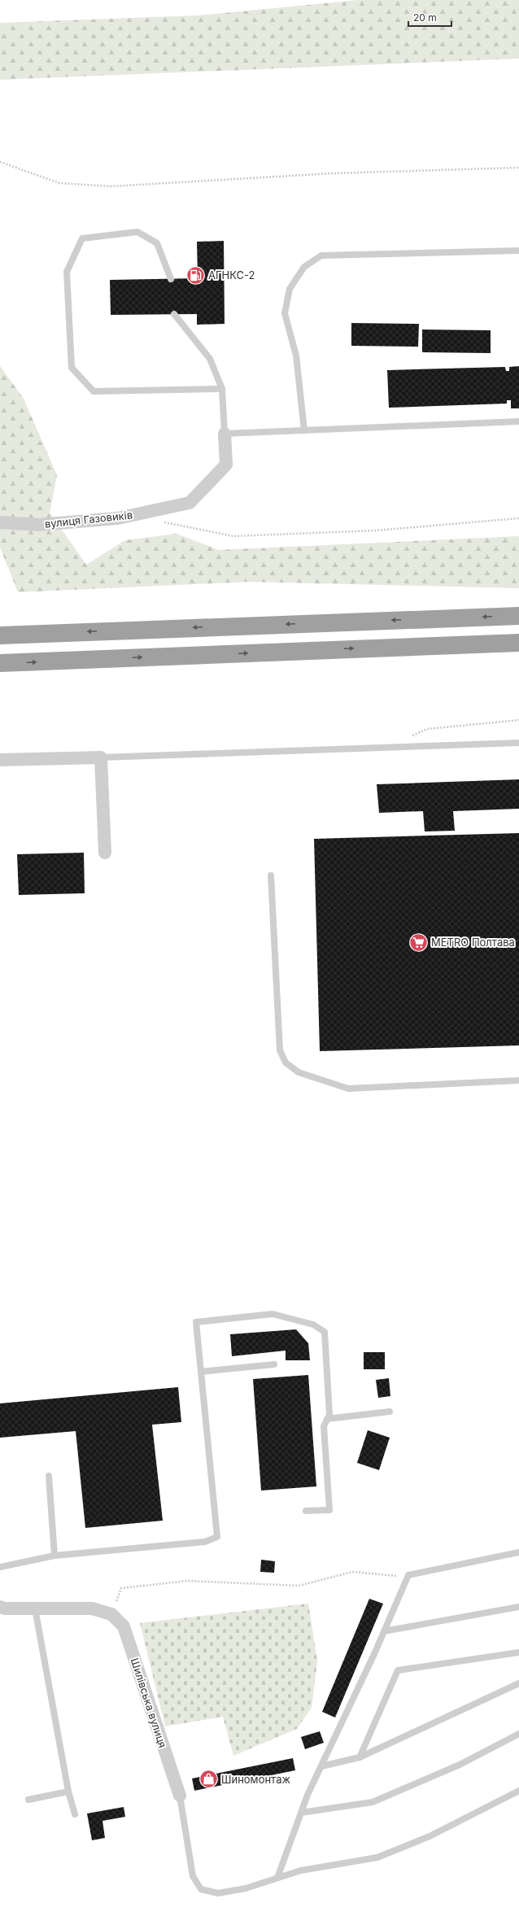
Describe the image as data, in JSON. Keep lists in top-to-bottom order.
{
  "streets": {
    "street": ["вулиця Газовиків", "Шилівська вулиця"]
  },
  "places": {
    "fuel station": ["АГНКС-2"],
    "supermarket": ["METRO Полтава"],
    "shop": ["Шиномонтаж"]
  },
  "scale_bar": "20 m"
}
